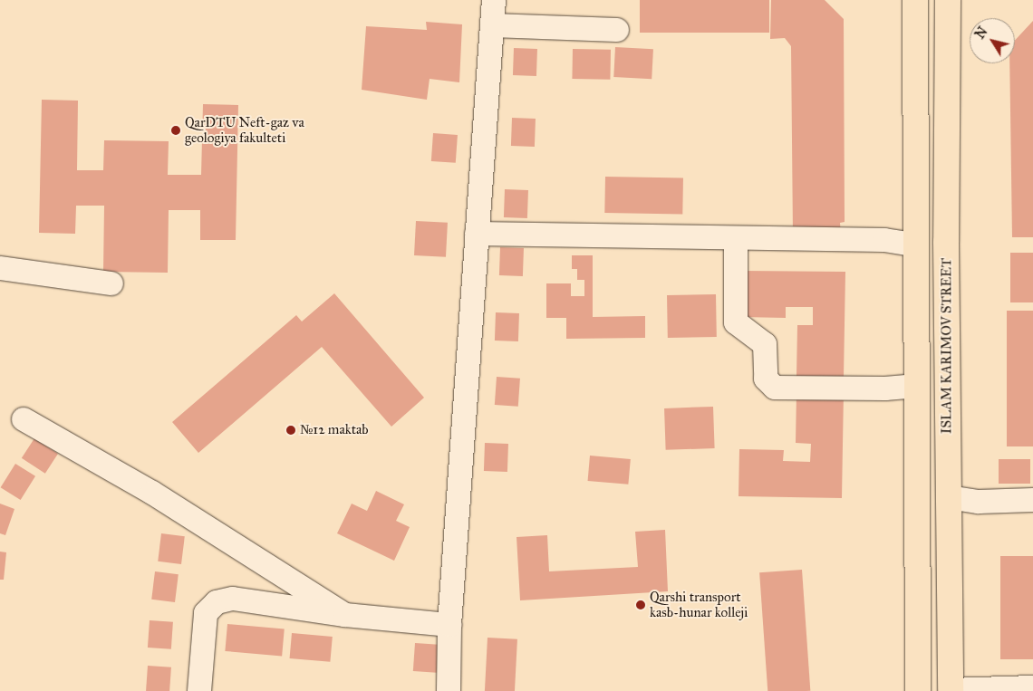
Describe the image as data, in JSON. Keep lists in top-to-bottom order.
{
  "streets": {
    "main road": ["ISLAM KARIMOV STREET"]
  },
  "places": ["QarDTU Neft-gaz va geologiya fakulteti", "№12 maktab", "Qarshi transport kasb-hunar kolleji"],
  "north": "top left"
}
